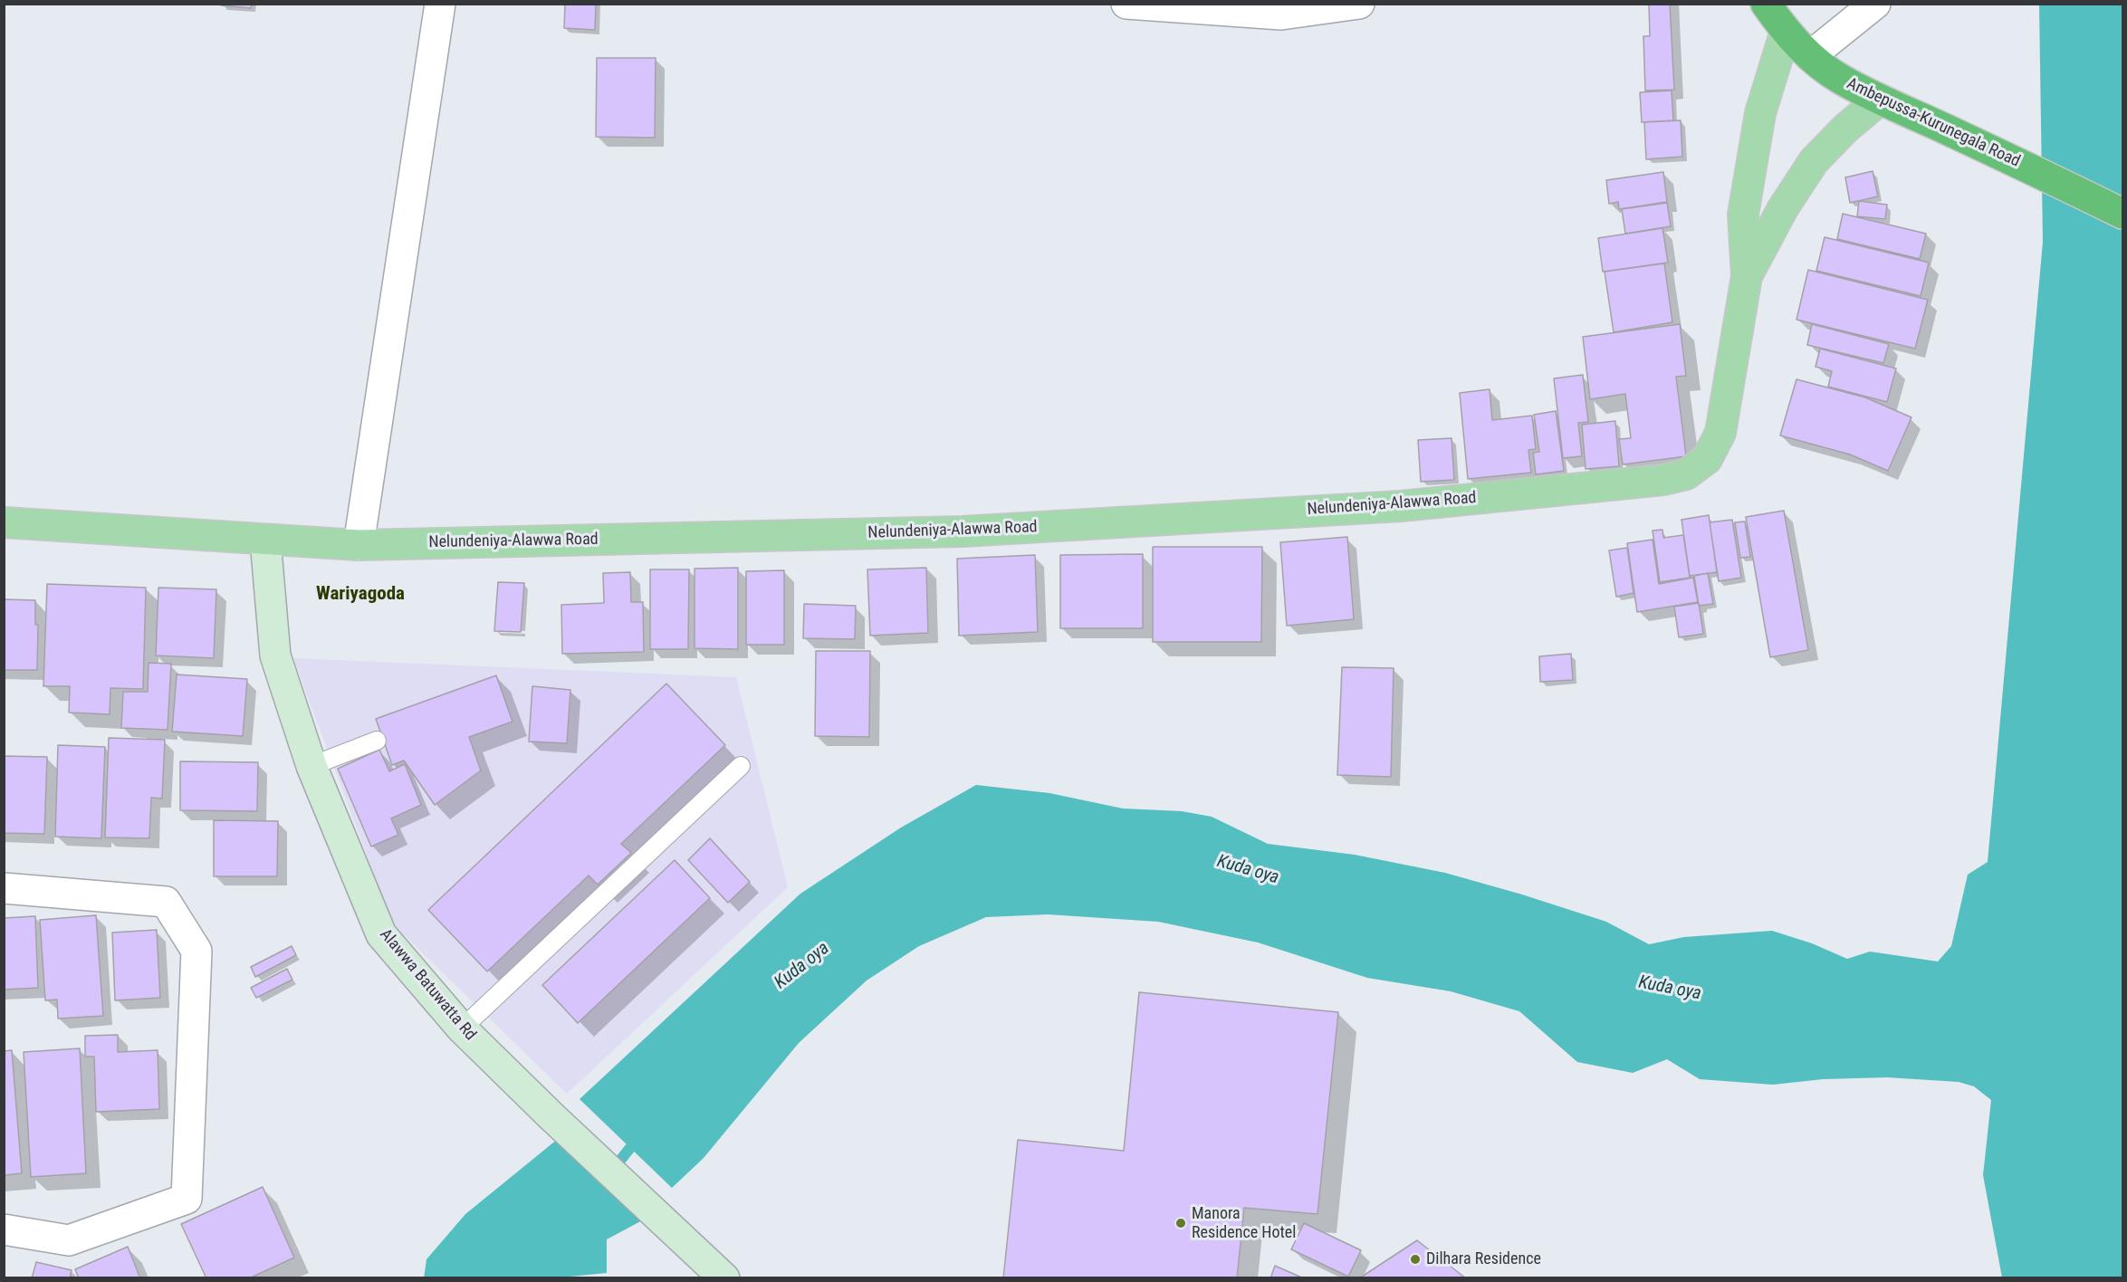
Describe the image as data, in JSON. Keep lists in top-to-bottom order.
{
  "streets": {
    "highway": ["Ambepussa-Kurunegala Road"],
    "main road": ["Nelundeniya-Alawwa Road"],
    "street": ["Alawwa Batuwatta Rd"]
  },
  "crossings": [
    ["Ambepussa-Kurunegala Road", "Nelundeniya-Alawwa Road"],
    ["Nelundeniya-Alawwa Road", "Alawwa Batuwatta Rd"]
  ],
  "districts": ["Wariyagoda"],
  "water": ["Kuda oya"],
  "places": ["Manora Residence Hotel", "Dilhara Residence"]
}
